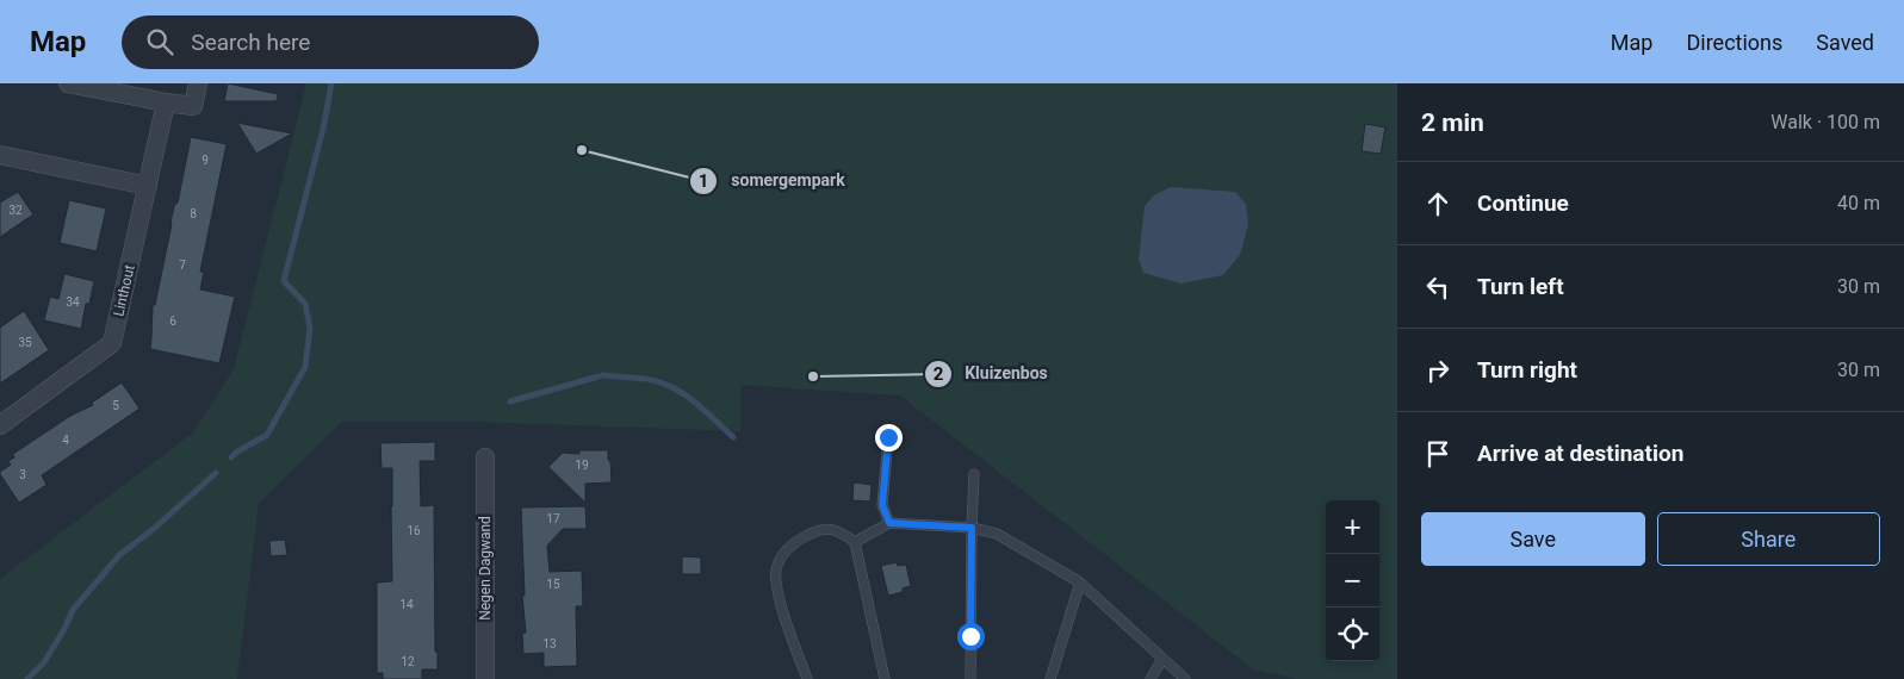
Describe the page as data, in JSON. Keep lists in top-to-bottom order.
{
  "streets": {
    "street": ["Linthout", "Negen Dagwand"]
  },
  "places": ["somergempark", "Kluizenbos"],
  "house_numbers": [
    "9",
    "32",
    "8",
    "7",
    "34",
    "6",
    "35",
    "5",
    "4",
    "19",
    "3",
    "17",
    "16",
    "15",
    "14",
    "13",
    "12"
  ],
  "page": {
    "header": "Map",
    "search": "Search here",
    "nav": ["Map", "Directions", "Saved"],
    "heading": ["2 min", "Walk · 100 m"],
    "list": [
      ["Continue", "40 m"],
      ["Turn left", "30 m"],
      ["Turn right", "30 m"],
      "Arrive at destination"
    ],
    "buttons": ["Save", "Share"],
    "map_buttons": ["+", "−"]
  }
}
